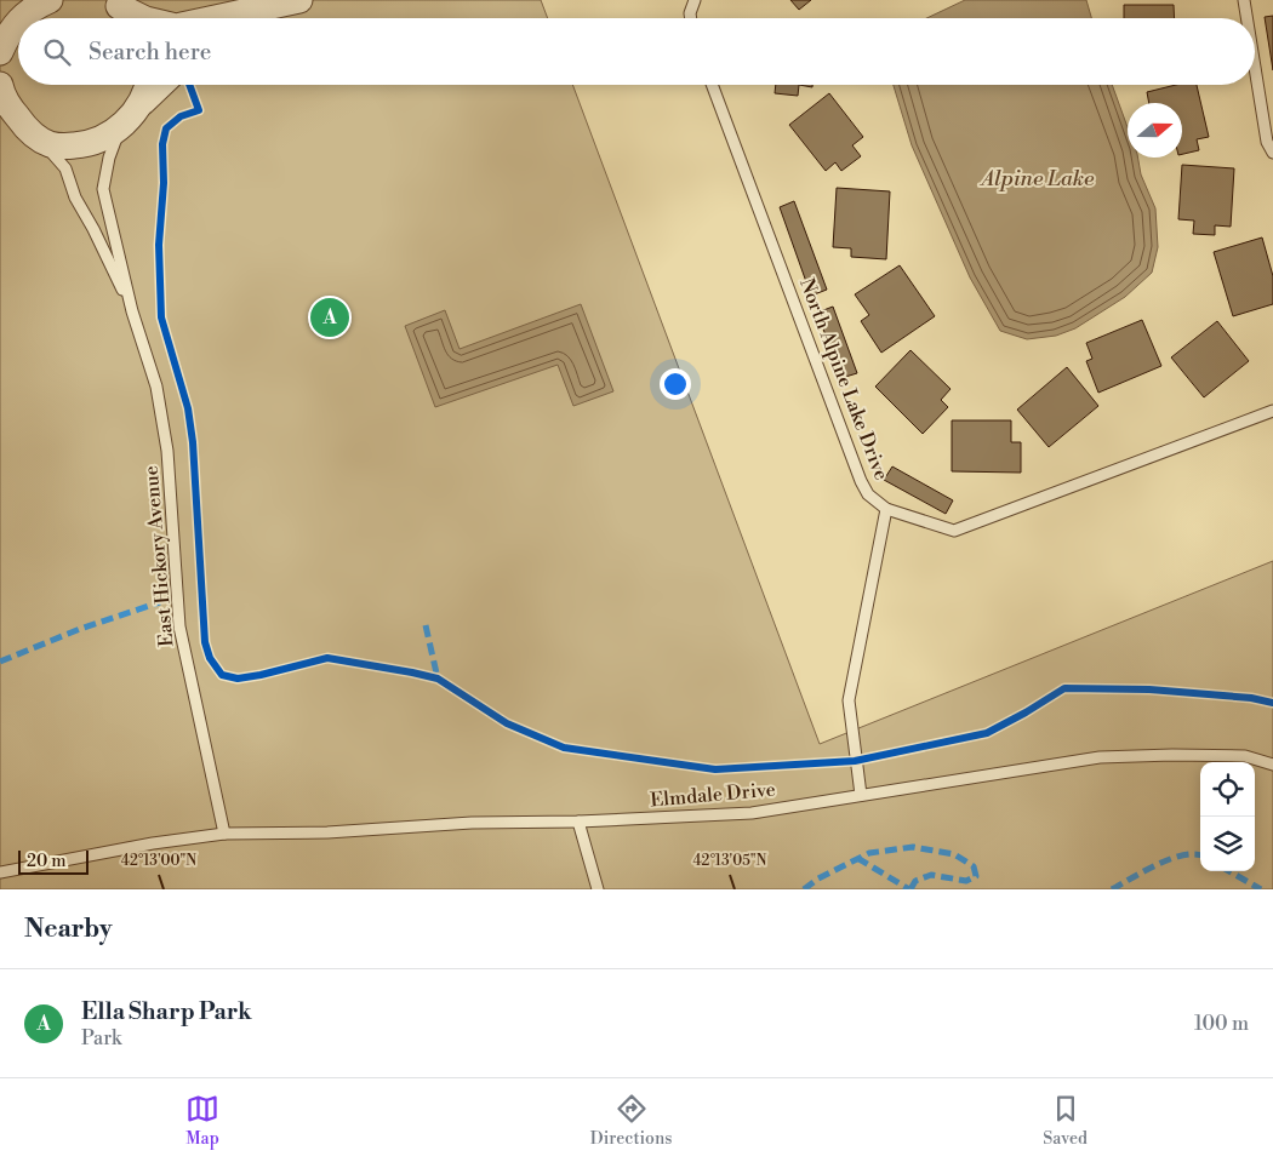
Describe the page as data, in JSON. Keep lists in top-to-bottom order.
{
  "streets": {
    "lane": ["North Alpine Lake Drive", "East Hickory Avenue", "Elmdale Drive"]
  },
  "crossings": [
    ["East Hickory Avenue", "Elmdale Drive"]
  ],
  "water": ["Alpine Lake"],
  "scale_bar": "20 m",
  "north": "right",
  "page": {
    "search": "Search here",
    "pins": "A",
    "scale": "20 m",
    "heading": "Nearby",
    "list": [
      {
        "mark": "A",
        "name": "Ella Sharp Park",
        "note": "Park",
        "value": "100 m"
      }
    ],
    "nav": ["Map", "Directions", "Saved"]
  },
  "coordinates": ["42°13'00\"N", "42°13'05\"N"]
}
